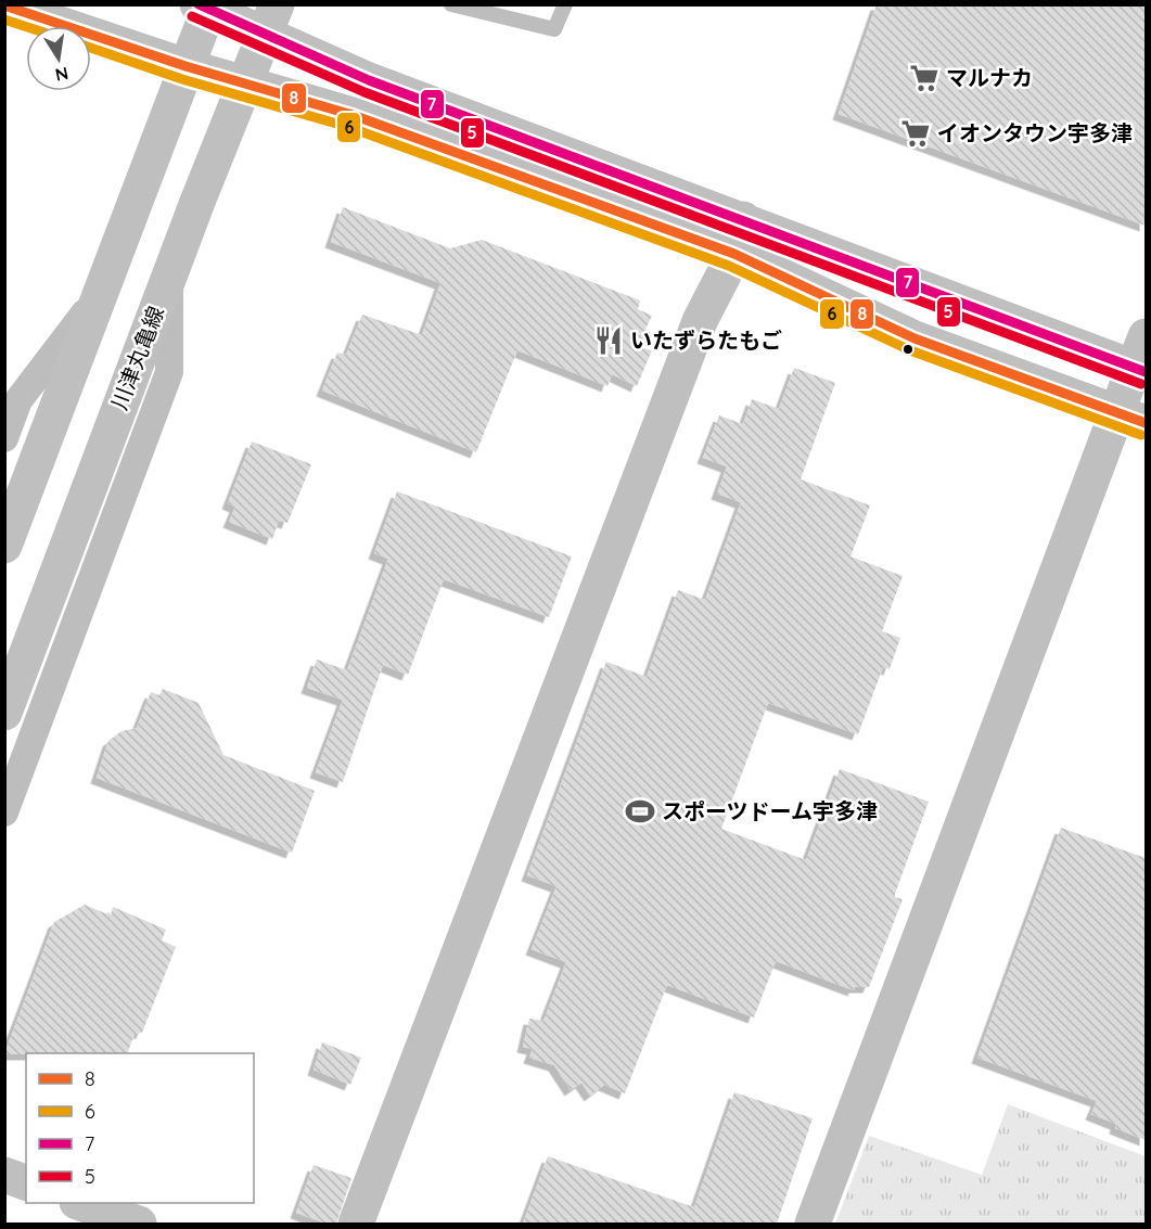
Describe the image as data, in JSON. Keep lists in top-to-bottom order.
{
  "streets": {
    "street": ["川津丸亀線"]
  },
  "places": {
    "supermarket": ["マルナカ", "イオンタウン宇多津"],
    "restaurant": ["いたずらたもご"],
    "sports": ["スポーツドーム宇多津"]
  },
  "lines": [
    "transit line 7",
    "transit line 8",
    "transit line 5",
    "transit line 6"
  ],
  "legend": [
    "8",
    "6",
    "7",
    "5"
  ],
  "north": "bottom"
}
